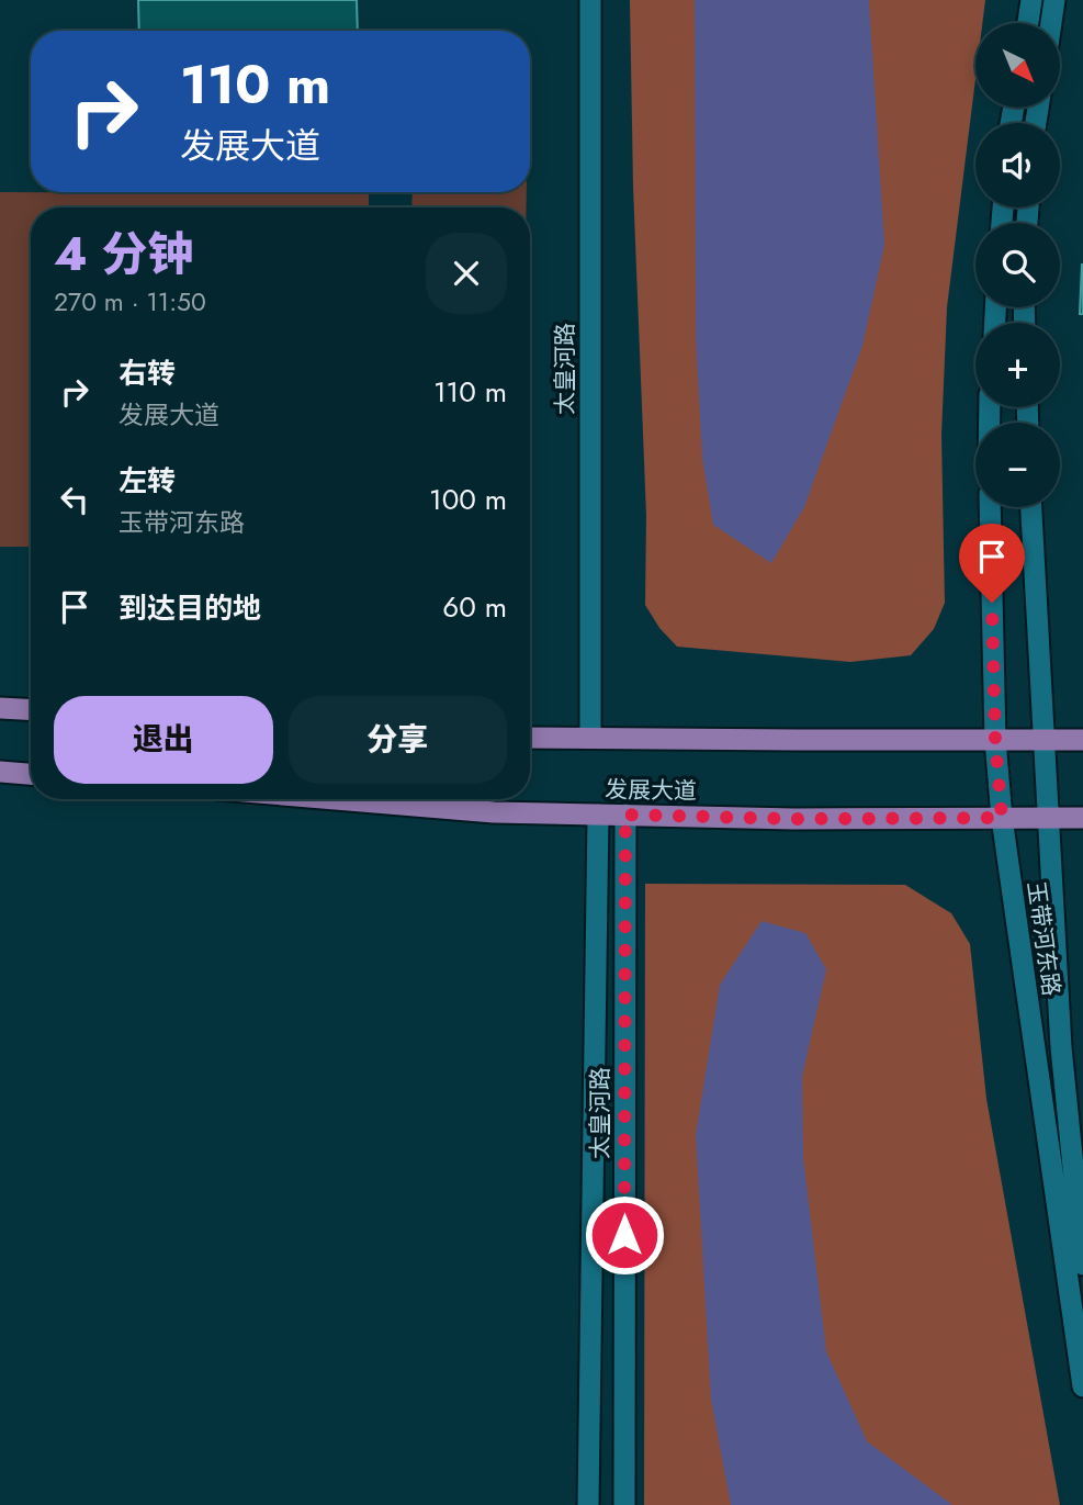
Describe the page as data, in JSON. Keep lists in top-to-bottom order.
{
  "streets": {
    "main road": ["发展大道"],
    "street": ["太皇河路", "玉带河东路"]
  },
  "crossings": [
    ["太皇河路", "发展大道"],
    ["发展大道", "玉带河东路"]
  ],
  "north": "bottom right",
  "page": {
    "map_buttons": ["+", "−"],
    "turn": ["110 m", "发展大道"],
    "heading": ["4 分钟", "270 m · 11:50"],
    "list": [
      {
        "name": "右转",
        "note": "发展大道",
        "value": "110 m"
      },
      {
        "name": "左转",
        "note": "玉带河东路",
        "value": "100 m"
      },
      {
        "name": "到达目的地",
        "value": "60 m"
      }
    ],
    "buttons": ["退出", "分享"]
  }
}
